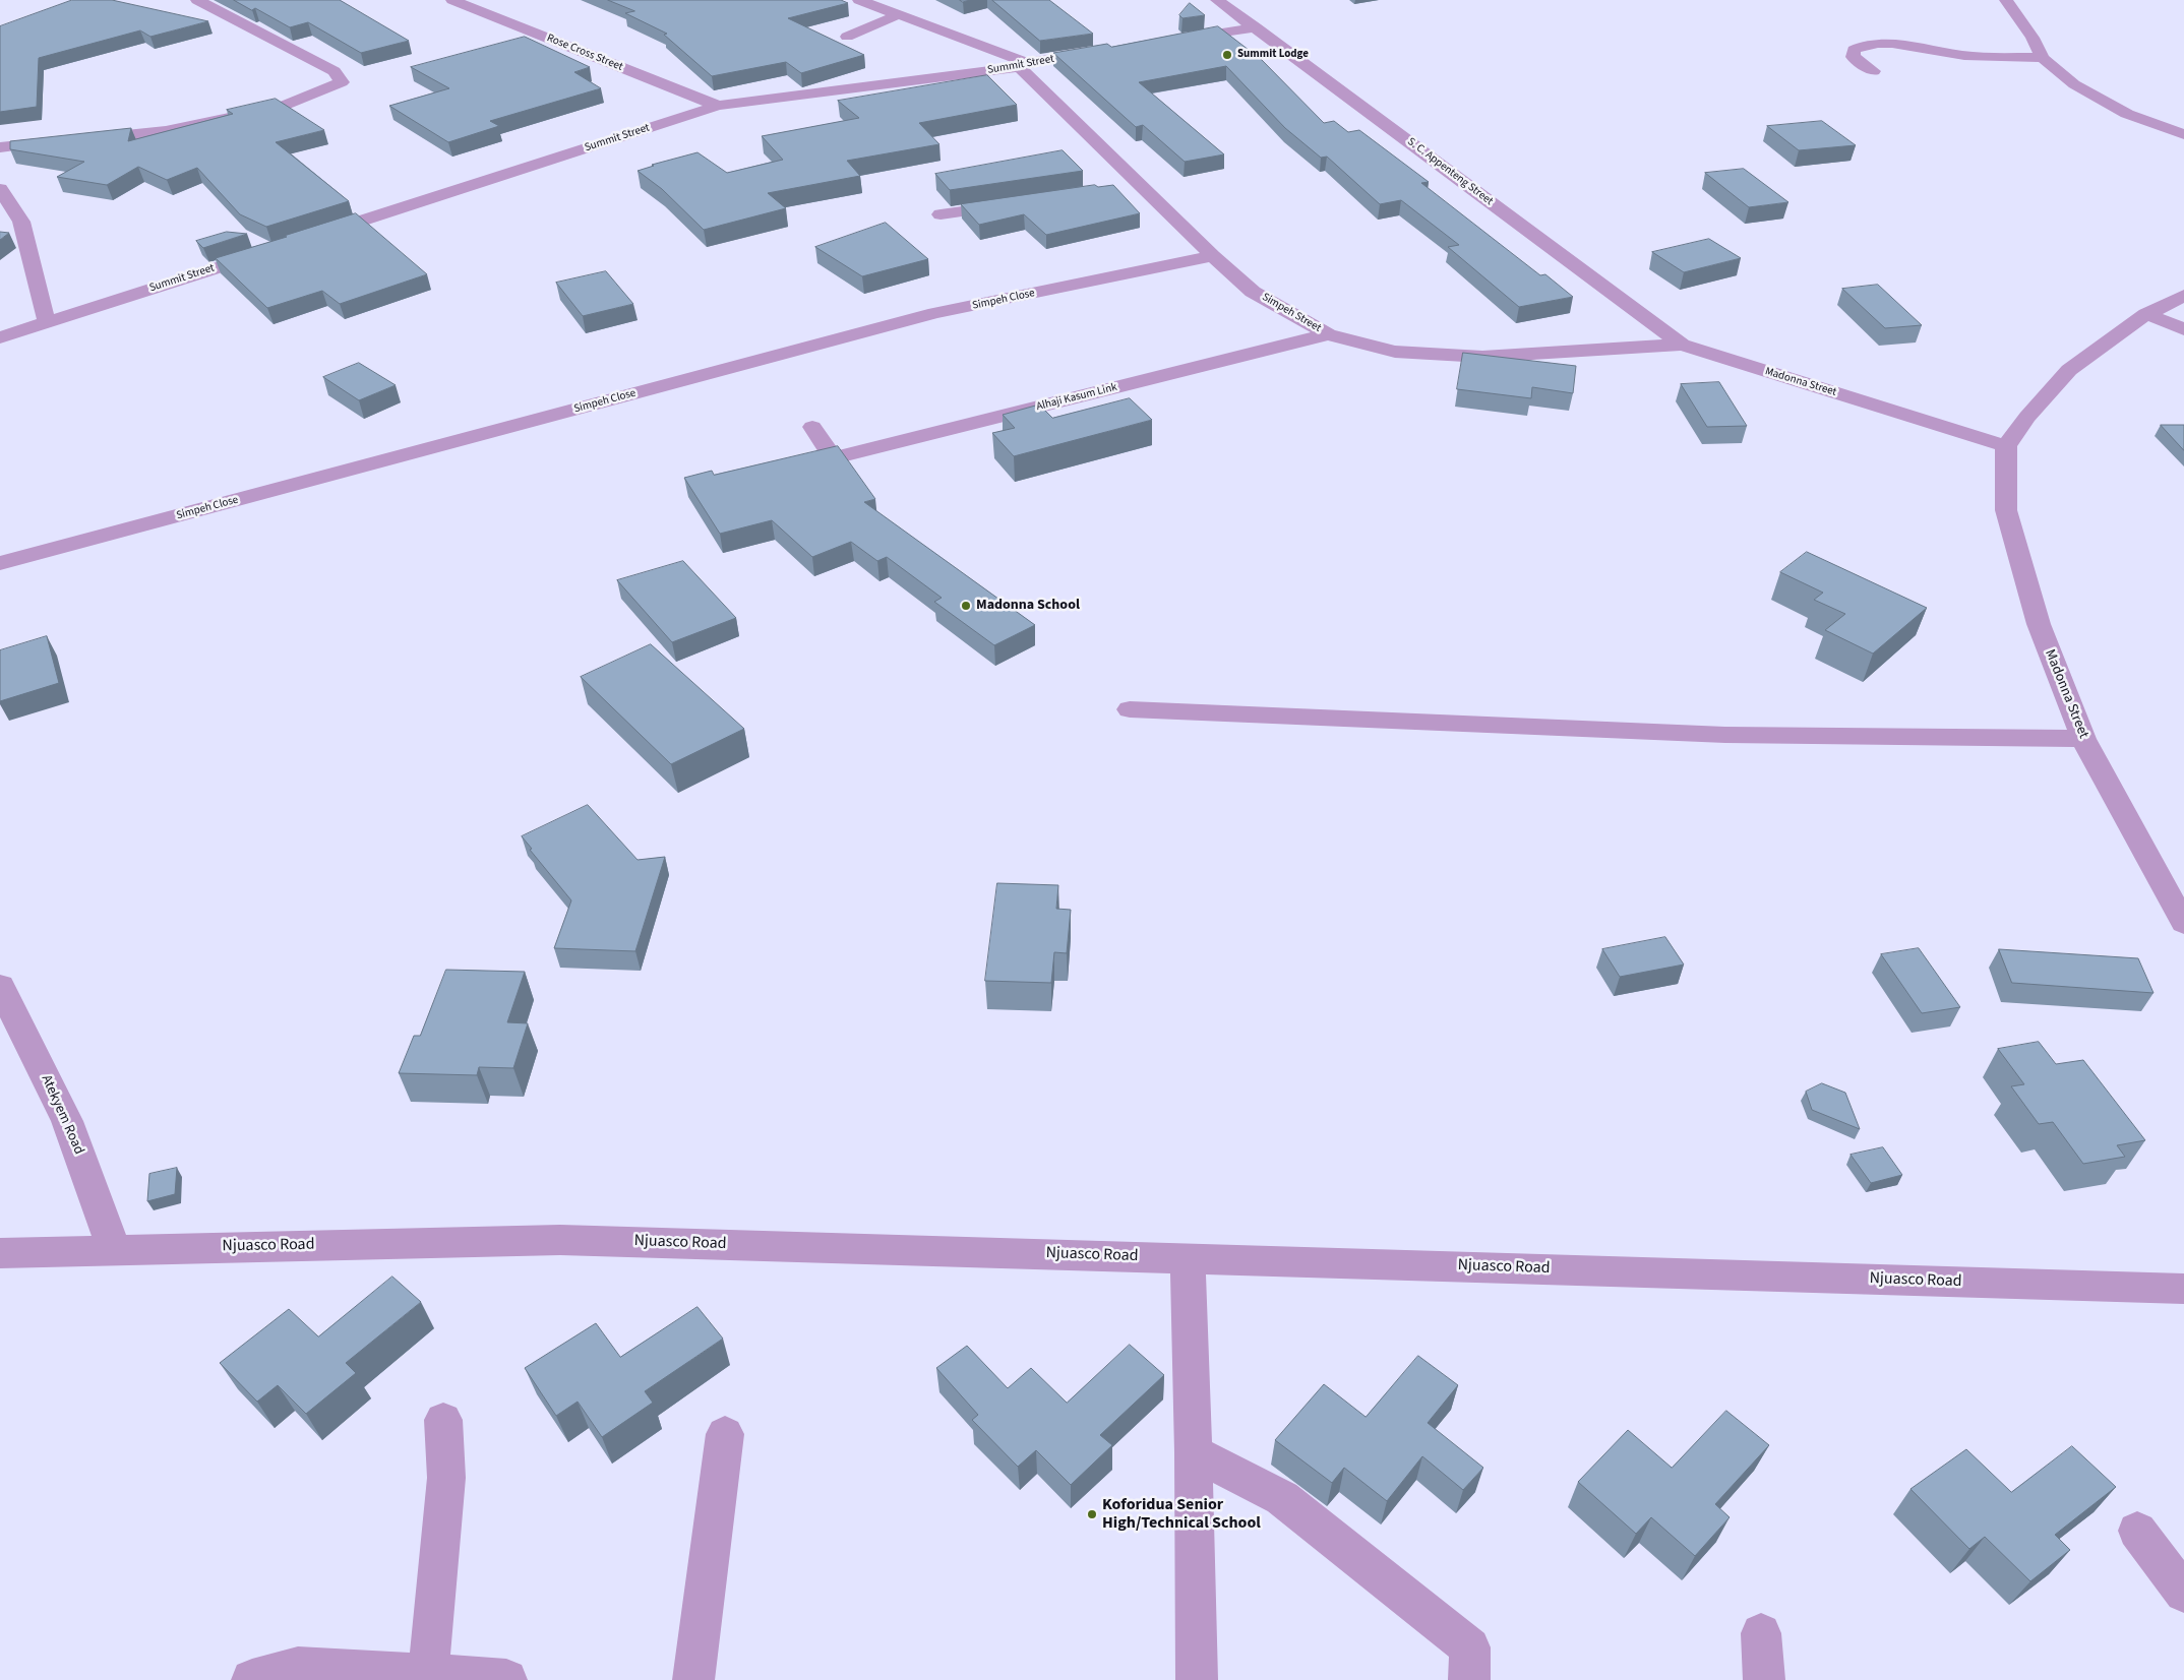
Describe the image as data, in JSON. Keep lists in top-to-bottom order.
{
  "streets": {
    "street": [
      "Rose Cross Street",
      "Summit Street",
      "S. C. Appenteng Street",
      "Simpeh Close",
      "Simpeh Street",
      "Madonna Street",
      "Alhaji Kasum Link",
      "Atekyem Road",
      "Njuasco Road"
    ]
  },
  "crossings": [
    ["Rose Cross Street", "Summit Street"],
    ["Summit Street", "Simpeh Street"],
    ["S. C. Appenteng Street", "Simpeh Street"],
    ["S. C. Appenteng Street", "Madonna Street"],
    ["Simpeh Close", "Simpeh Street"],
    ["Simpeh Street", "Madonna Street"],
    ["Simpeh Street", "Alhaji Kasum Link"],
    ["Atekyem Road", "Njuasco Road"]
  ],
  "places": ["Summit Lodge", "Madonna School", "Koforidua Senior High/Technical School"]
}
